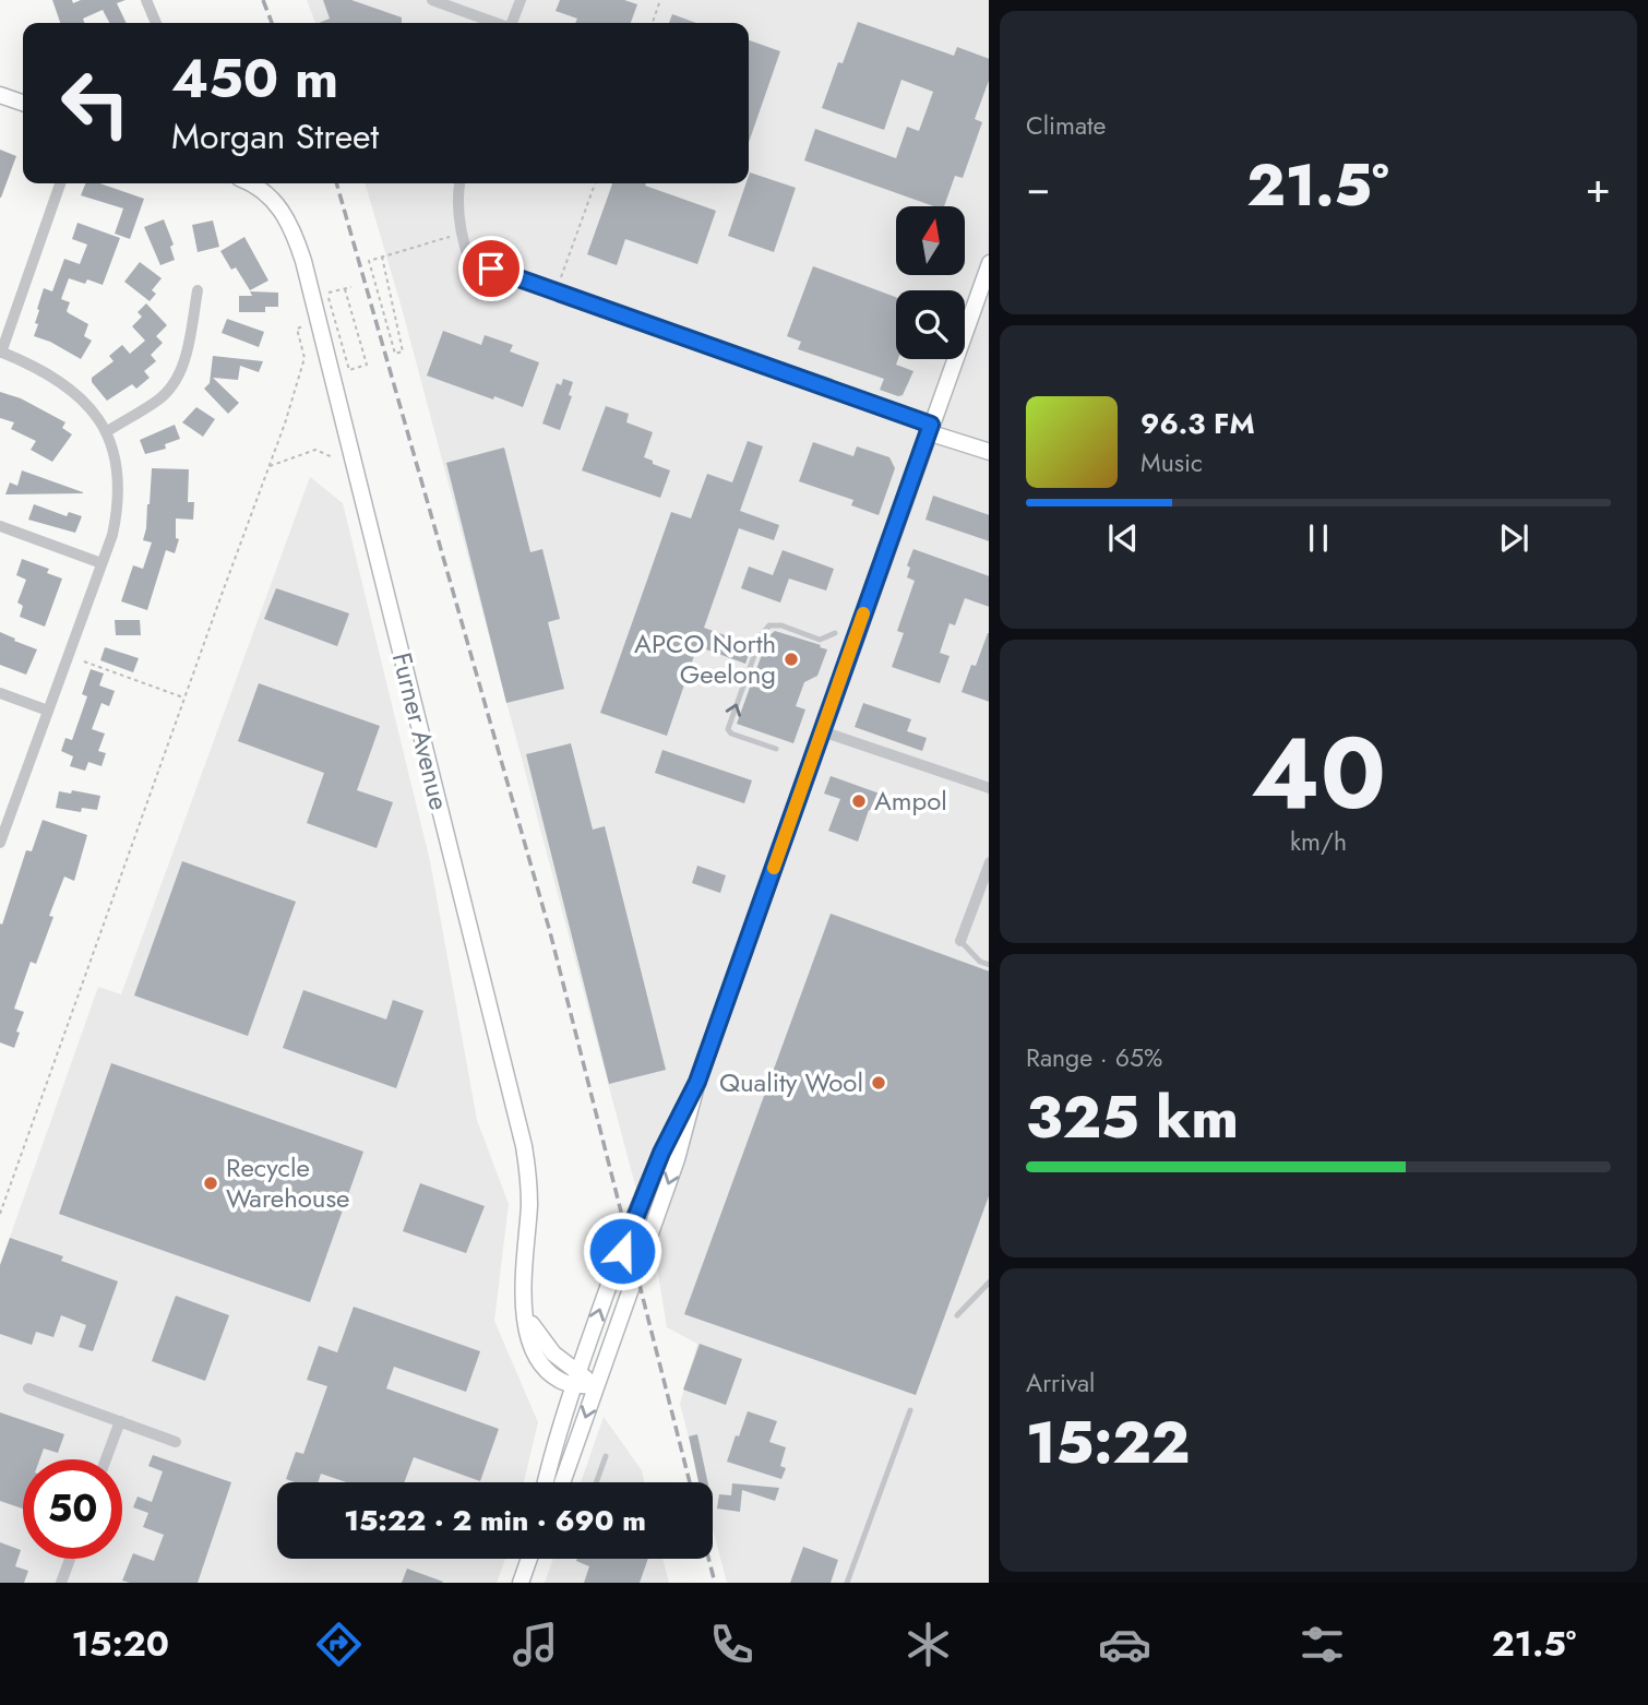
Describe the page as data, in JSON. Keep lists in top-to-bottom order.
{
  "streets": {
    "main road": ["Furner Avenue"]
  },
  "places": [
    "APCO North Geelong",
    "Ampol",
    "Quality Wool",
    "Recycle Warehouse"
  ],
  "north": "top",
  "page": {
    "tile": [
      "Climate",
      ["40", "km/h"],
      ["Range · 65%", "325 km"],
      ["Arrival", "15:22"]
    ],
    "turn": ["450 m", "Morgan Street"],
    "heat": ["−", "21.5°", "+"],
    "song": ["96.3 FM", "Music"],
    "limit": "50",
    "trip": "15:22 · 2 min · 690 m",
    "tabs": ["15:20", "21.5°"]
  }
}
